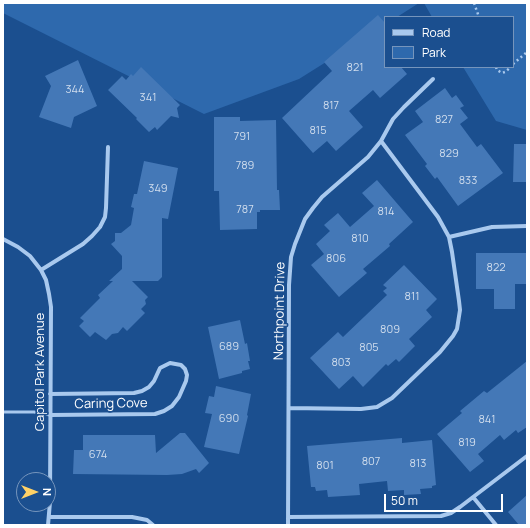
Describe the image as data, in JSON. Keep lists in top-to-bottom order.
{
  "streets": {
    "street": ["Northpoint Drive", "Capitol Park Avenue", "Caring Cove"]
  },
  "crossings": [
    ["Capitol Park Avenue", "Caring Cove"]
  ],
  "house_numbers": [
    "821",
    "344",
    "341",
    "817",
    "827",
    "815",
    "791",
    "829",
    "789",
    "833",
    "349",
    "787",
    "814",
    "810",
    "806",
    "822",
    "811",
    "809",
    "689",
    "805",
    "803",
    "690",
    "841",
    "819",
    "674",
    "807",
    "813",
    "801"
  ],
  "legend": ["Road", "Park"],
  "scale_bar": "50 m",
  "north": "right"
}
